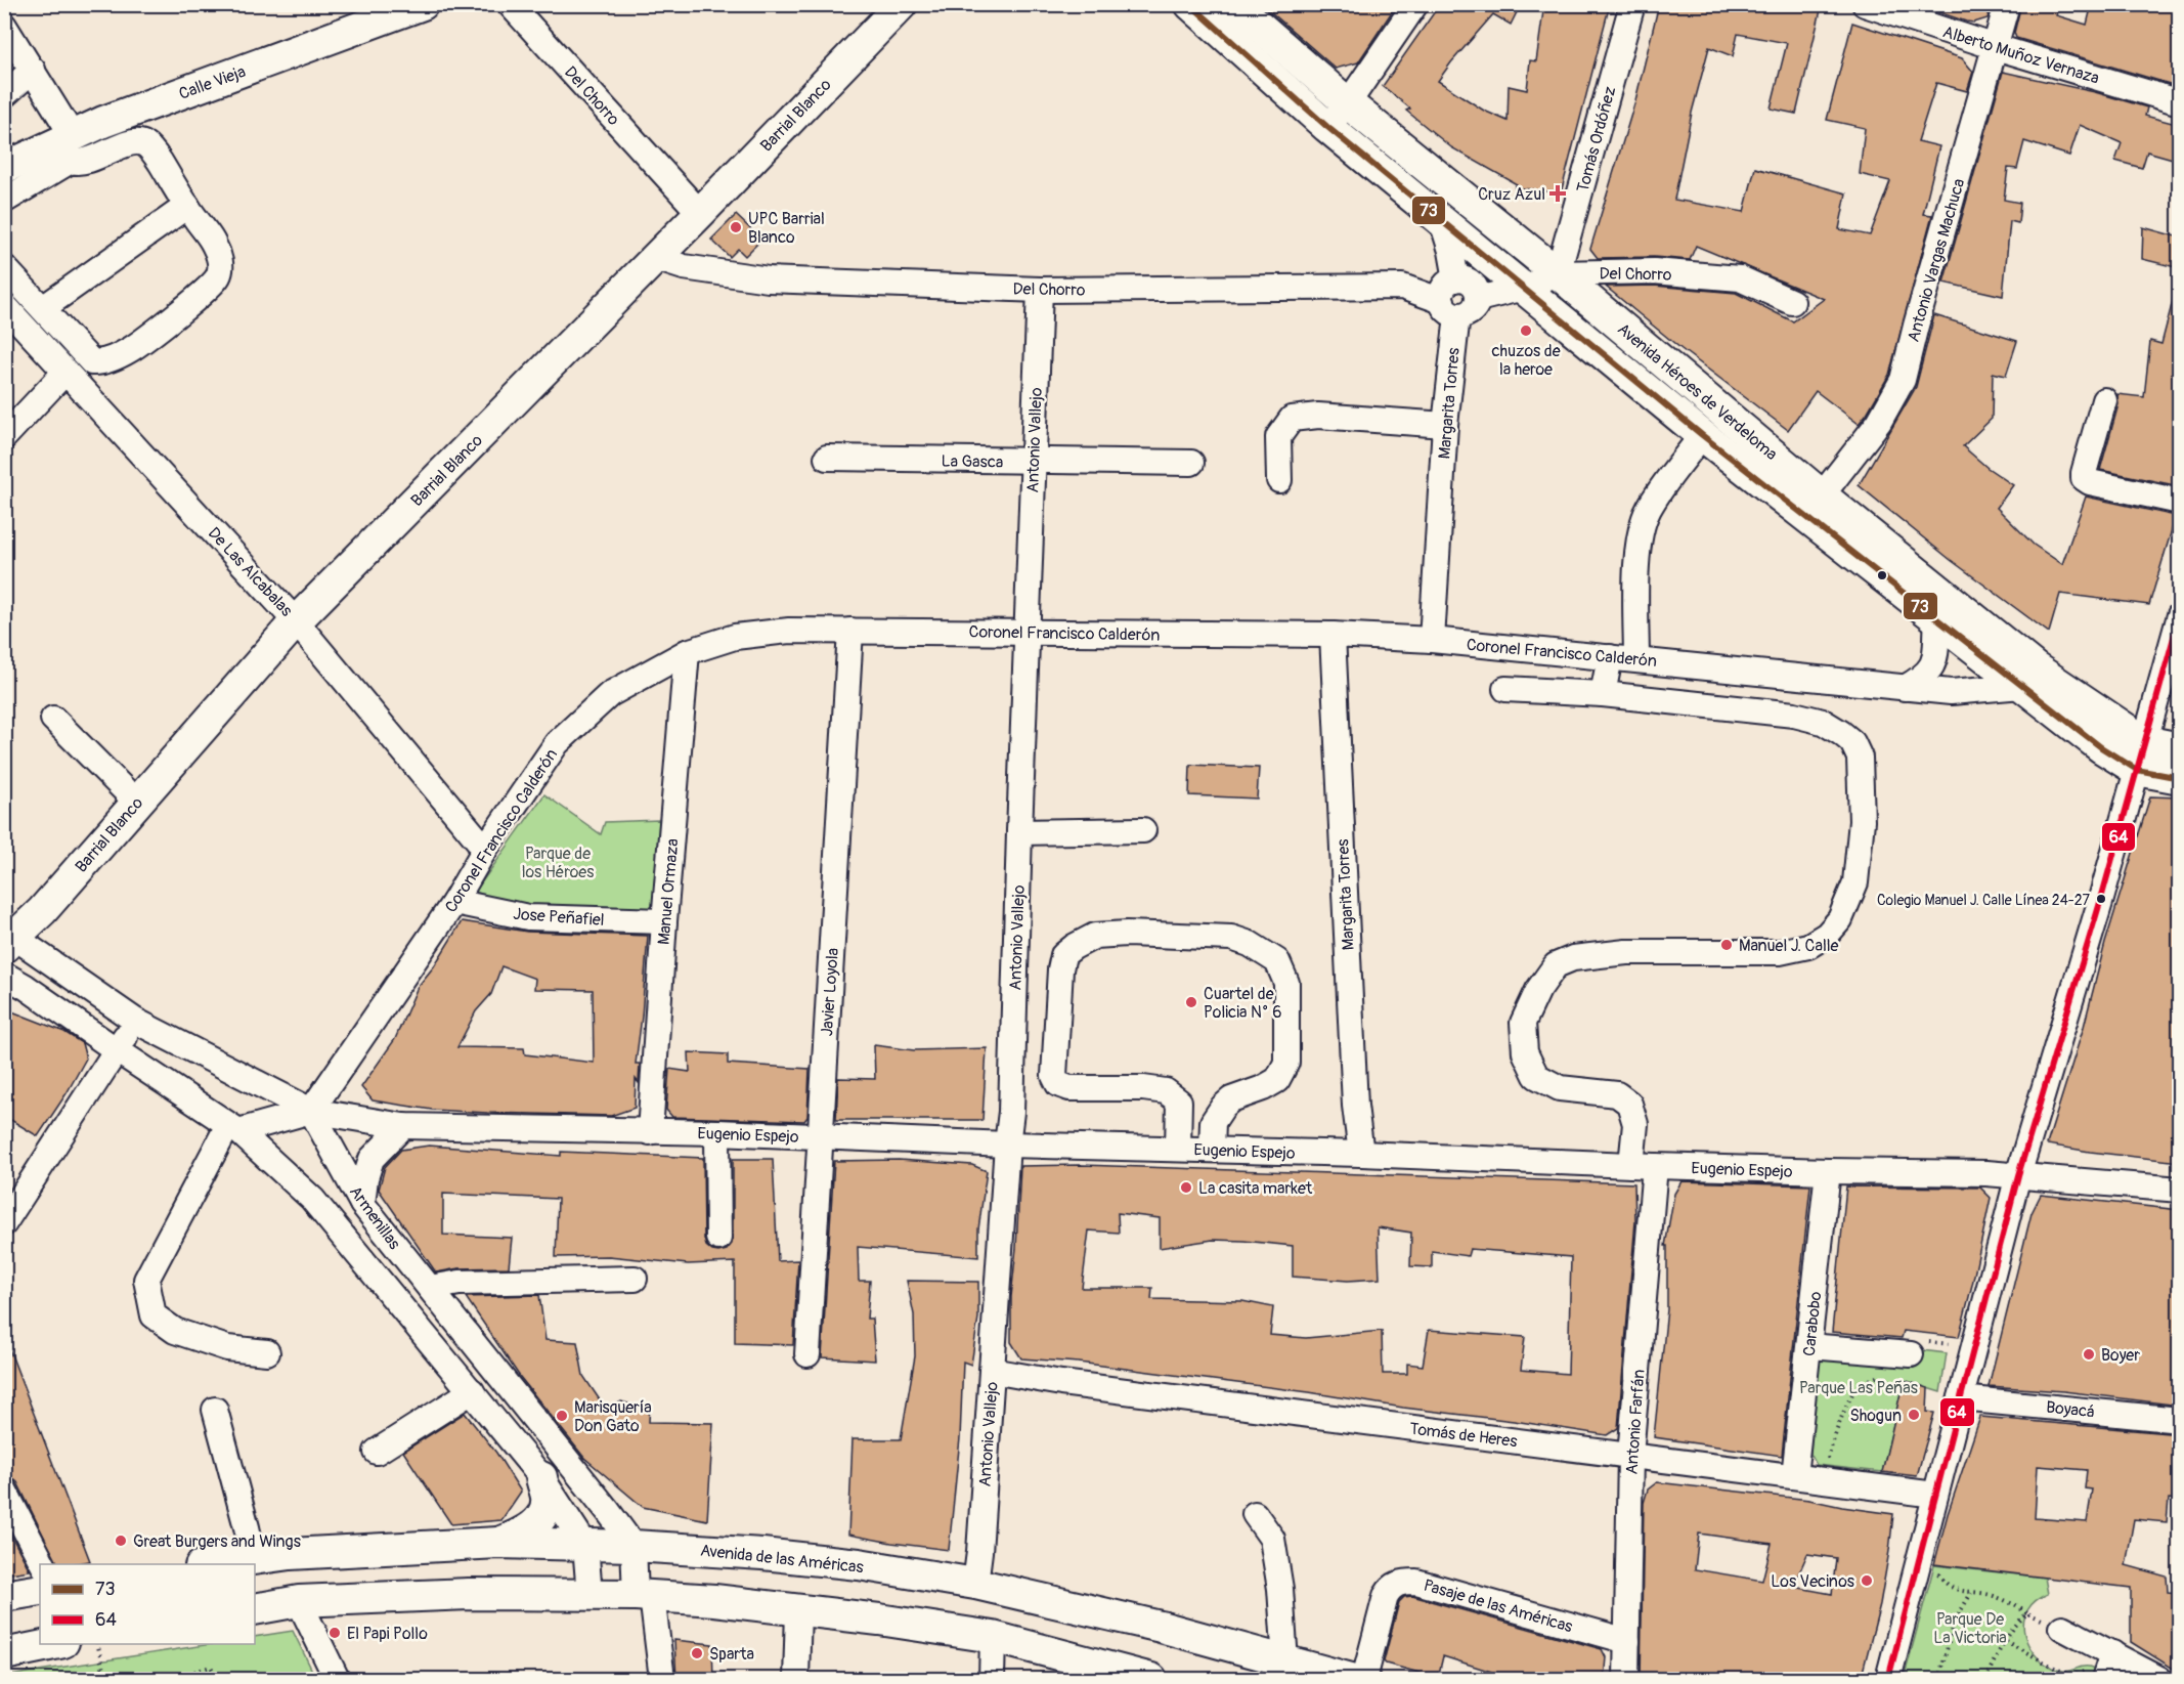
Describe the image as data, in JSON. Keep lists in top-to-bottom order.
{
  "streets": {
    "main road": [
      "Calle Vieja",
      "Barrial Blanco",
      "Avenida Héroes de Verdeloma",
      "Avenida de las Américas"
    ],
    "street": [
      "Alberto Muñoz Vernaza",
      "Del Chorro",
      "Tomás Ordóñez",
      "Antonio Vargas Machuca",
      "Margarita Torres",
      "Antonio Vallejo",
      "La Gasca",
      "De Las Alcabalas",
      "Coronel Francisco Calderón",
      "Manuel Ormaza",
      "Jose Peñafiel",
      "Javier Loyola",
      "Eugenio Espejo",
      "Armenillas",
      "Carabobo",
      "Boyacá",
      "Antonio Farfán",
      "Tomás de Heres",
      "Pasaje de las Américas"
    ]
  },
  "crossings": [
    ["Alberto Muñoz Vernaza", "Antonio Vargas Machuca"],
    ["Del Chorro", "Barrial Blanco"],
    ["Del Chorro", "Tomás Ordóñez"],
    ["Del Chorro", "Avenida Héroes de Verdeloma"],
    ["Del Chorro", "Margarita Torres"],
    ["Del Chorro", "Antonio Vallejo"],
    ["Barrial Blanco", "De Las Alcabalas"],
    ["Tomás Ordóñez", "Avenida Héroes de Verdeloma"],
    ["Antonio Vargas Machuca", "Avenida Héroes de Verdeloma"],
    ["Avenida Héroes de Verdeloma", "Coronel Francisco Calderón"],
    ["Margarita Torres", "Coronel Francisco Calderón"],
    ["Margarita Torres", "Eugenio Espejo"],
    ["Antonio Vallejo", "La Gasca"],
    ["Antonio Vallejo", "Coronel Francisco Calderón"],
    ["Antonio Vallejo", "Eugenio Espejo"],
    ["Antonio Vallejo", "Tomás de Heres"],
    ["Antonio Vallejo", "Avenida de las Américas"],
    ["De Las Alcabalas", "Coronel Francisco Calderón"],
    ["Coronel Francisco Calderón", "Manuel Ormaza"],
    ["Coronel Francisco Calderón", "Jose Peñafiel"],
    ["Coronel Francisco Calderón", "Javier Loyola"],
    ["Coronel Francisco Calderón", "Eugenio Espejo"],
    ["Coronel Francisco Calderón", "Armenillas"],
    ["Manuel Ormaza", "Jose Peñafiel"],
    ["Manuel Ormaza", "Eugenio Espejo"],
    ["Javier Loyola", "Eugenio Espejo"],
    ["Eugenio Espejo", "Armenillas"],
    ["Eugenio Espejo", "Carabobo"],
    ["Eugenio Espejo", "Antonio Farfán"],
    ["Armenillas", "Avenida de las Américas"],
    ["Carabobo", "Tomás de Heres"],
    ["Antonio Farfán", "Tomás de Heres"],
    ["Antonio Farfán", "Pasaje de las Américas"]
  ],
  "parks": ["Parque de los Héroes", "Parque Las Peñas", "Parque De La Victoria"],
  "places": {
    "health": ["Cruz Azul"],
    "other": [
      "UPC Barrial Blanco",
      "chuzos de la heroe",
      "Colegio Manuel J. Calle Línea 24-27",
      "Manuel J. Calle",
      "Cuartel de Policia N° 6",
      "La casita market",
      "Boyer",
      "Shogun",
      "Marisquería Don Gato",
      "Great Burgers and Wings",
      "Los Vecinos",
      "El Papi Pollo",
      "Sparta"
    ]
  },
  "lines": ["transit line 73", "transit line 64"],
  "legend": ["73", "64"]
}
